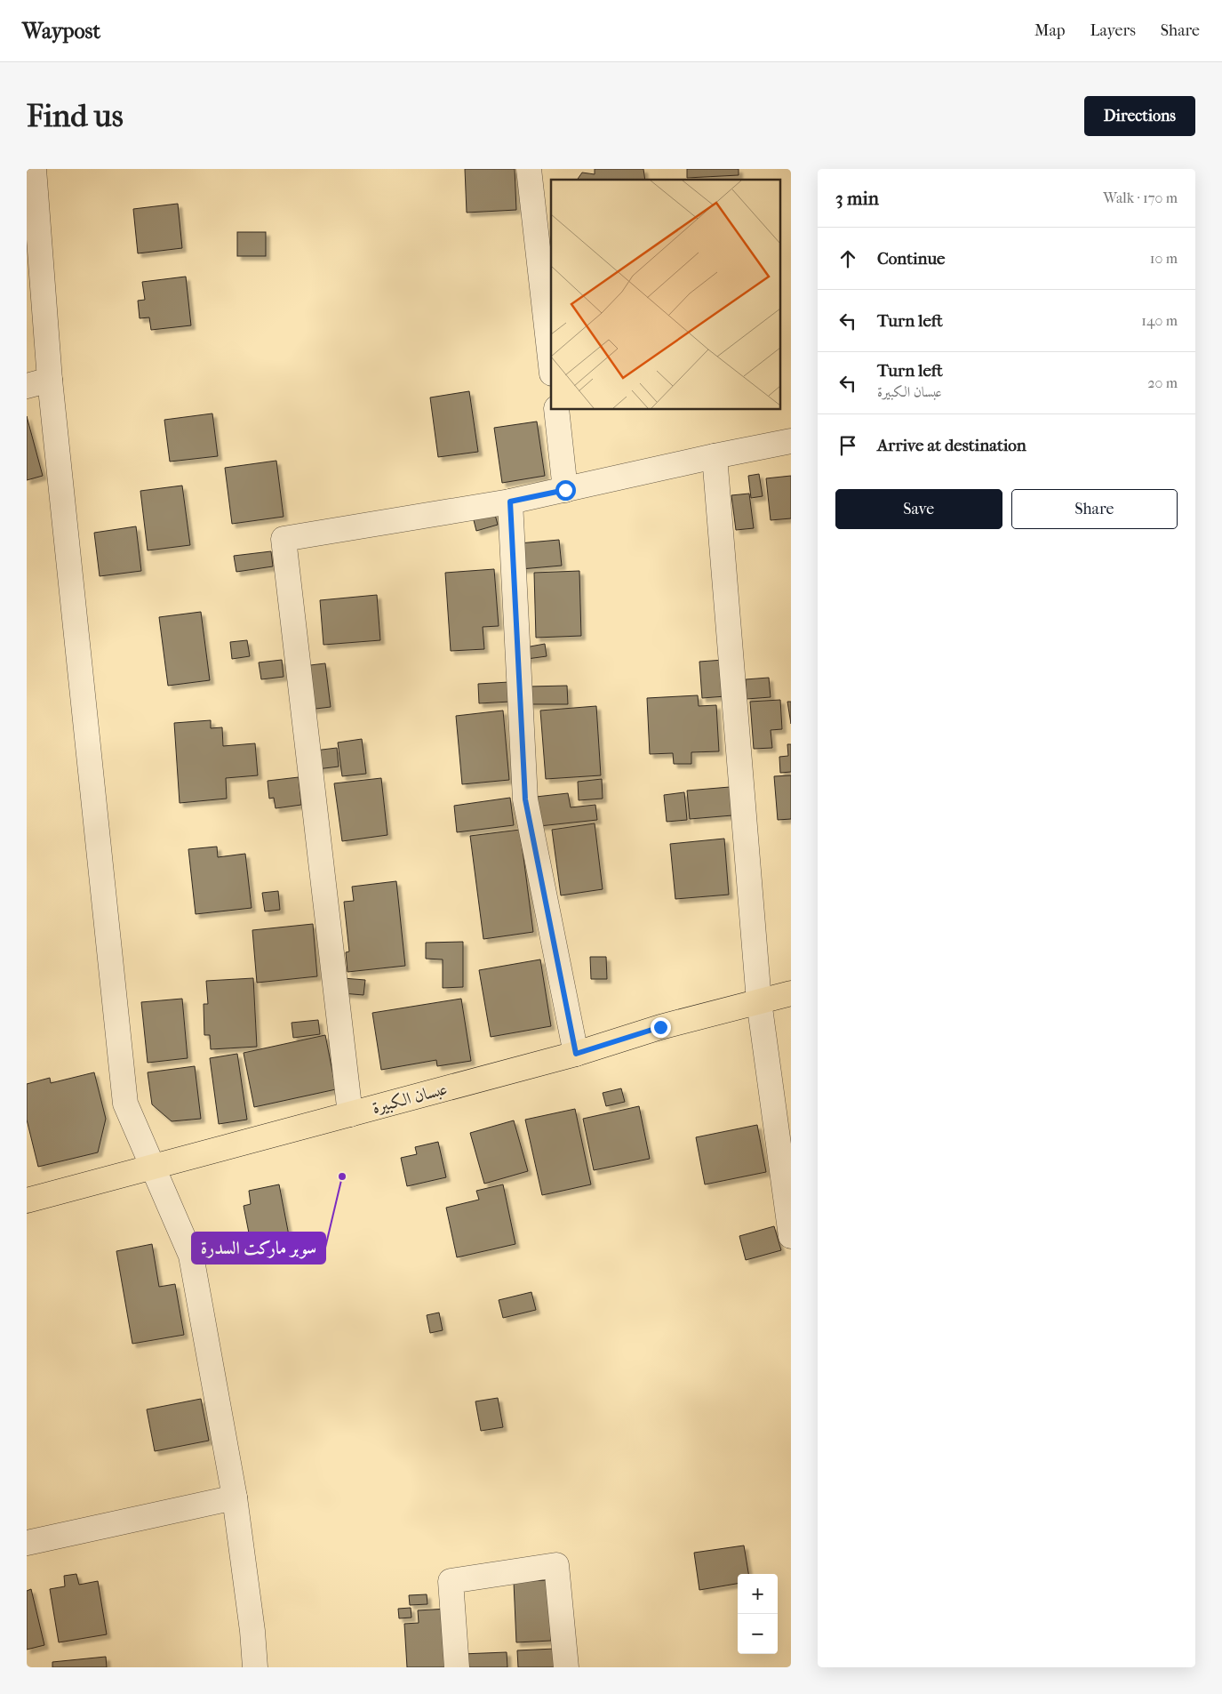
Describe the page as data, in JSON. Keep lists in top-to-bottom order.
{
  "streets": {
    "main road": ["عبسان الكبيرة"]
  },
  "places": ["سوبر ماركت السدرة"],
  "page": {
    "header": "Waypost",
    "nav": ["Map", "Layers", "Share"],
    "buttons": [
      "Directions",
      ["Save", "Share"]
    ],
    "title": "Find us",
    "heading": ["3 min", "Walk · 170 m"],
    "list": [
      ["Continue", "10 m"],
      ["Turn left", "140 m"],
      ["Turn left", "عبسان الكبيرة", "20 m"],
      "Arrive at destination"
    ],
    "map_buttons": ["+", "−"]
  }
}
